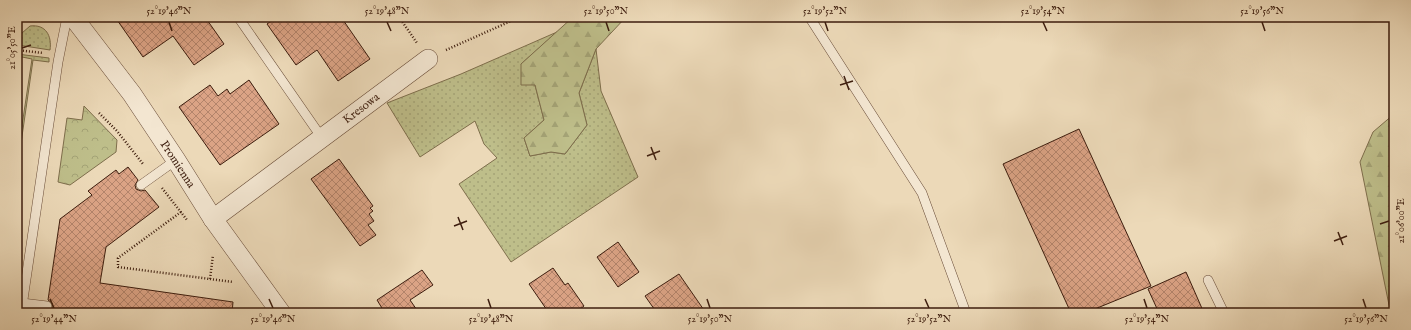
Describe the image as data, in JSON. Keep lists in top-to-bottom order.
{
  "streets": {
    "street": ["Kresowa", "Promienna"]
  },
  "crossings": [
    ["Kresowa", "Promienna"]
  ],
  "coordinates": [
    "52°19'46\"N",
    "52°19'48\"N",
    "52°19'50\"N",
    "52°19'52\"N",
    "52°19'54\"N",
    "52°19'56\"N",
    "21°05'50\"E",
    "21°06'00\"E",
    "52°19'44\"N"
  ]
}
